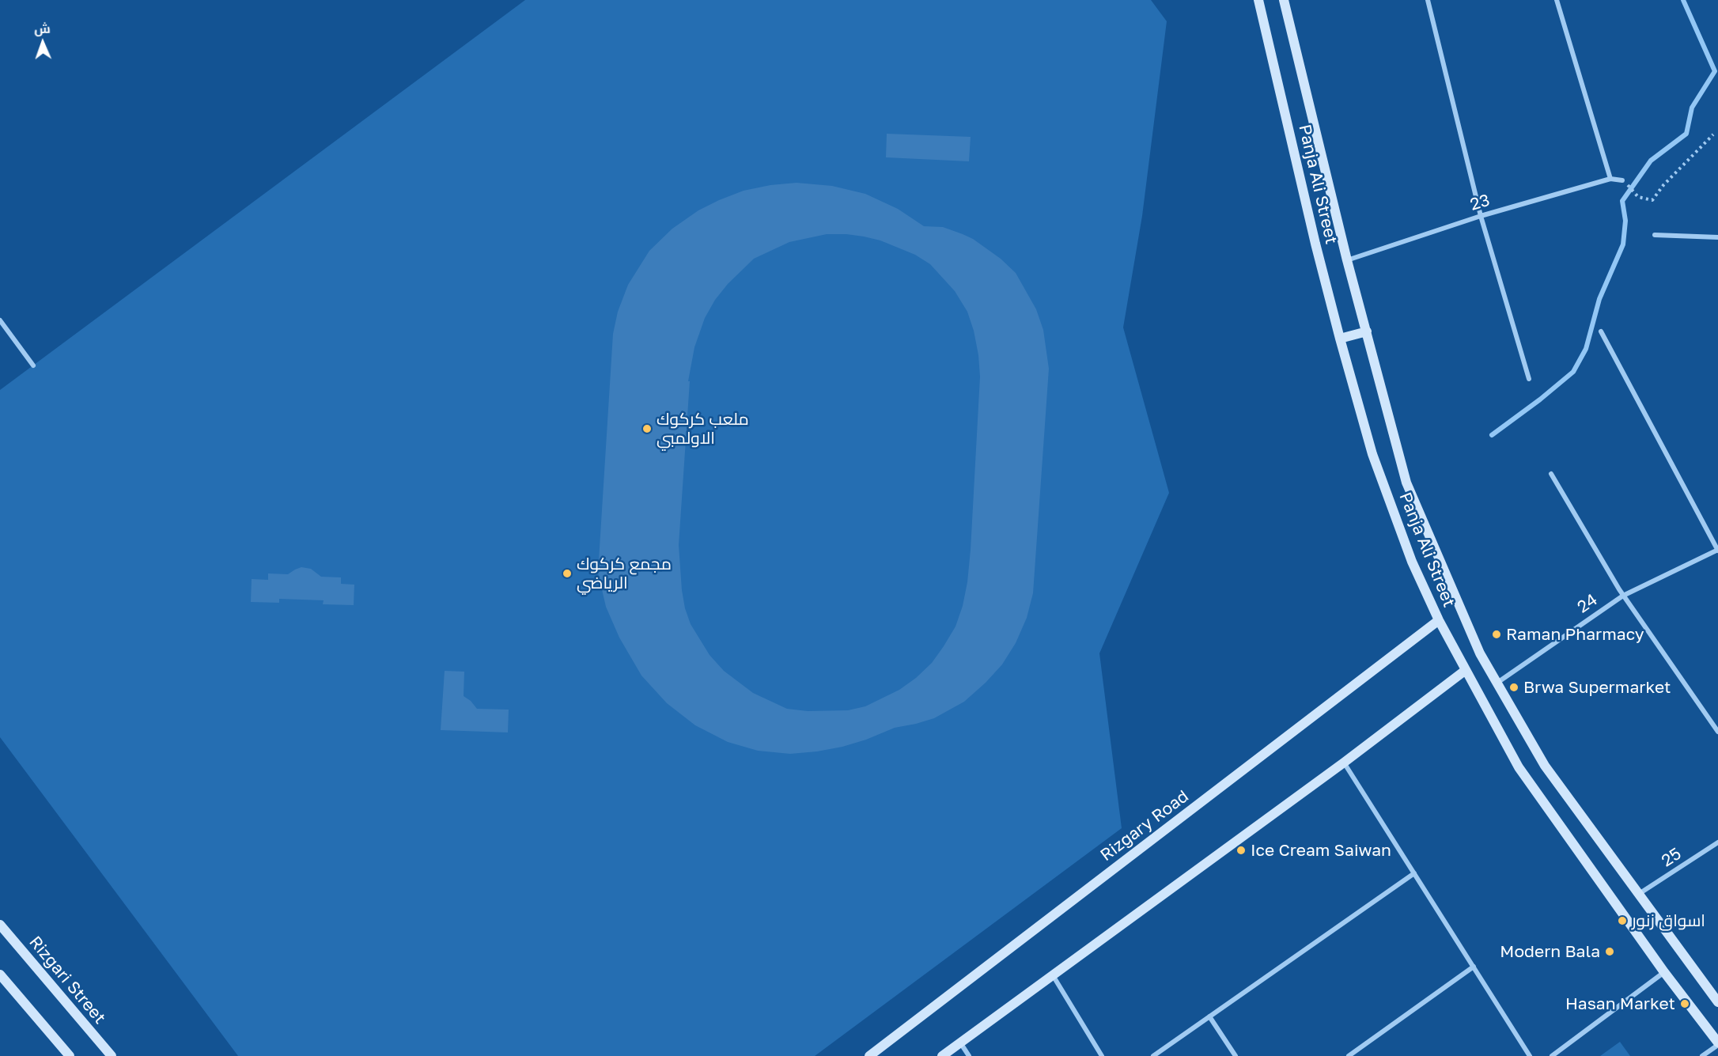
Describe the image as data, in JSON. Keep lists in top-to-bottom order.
{
  "streets": {
    "main road": ["Panja Ali Street", "Rizgary Road", "Rizgari Street"],
    "street": ["23", "24", "25"]
  },
  "crossings": [
    ["Panja Ali Street", "23"],
    ["Panja Ali Street", "24"],
    ["Panja Ali Street", "Rizgary Road"],
    ["Panja Ali Street", "25"]
  ],
  "places": [
    "ملعب كركوك الاولمبي",
    "مجمع كركوك الرياضي",
    "Raman Pharmacy",
    "Brwa Supermarket",
    "Ice Cream Saiwan",
    "اسواق زنور",
    "Modern Bala",
    "Hasan Market"
  ],
  "north": "top"
}
